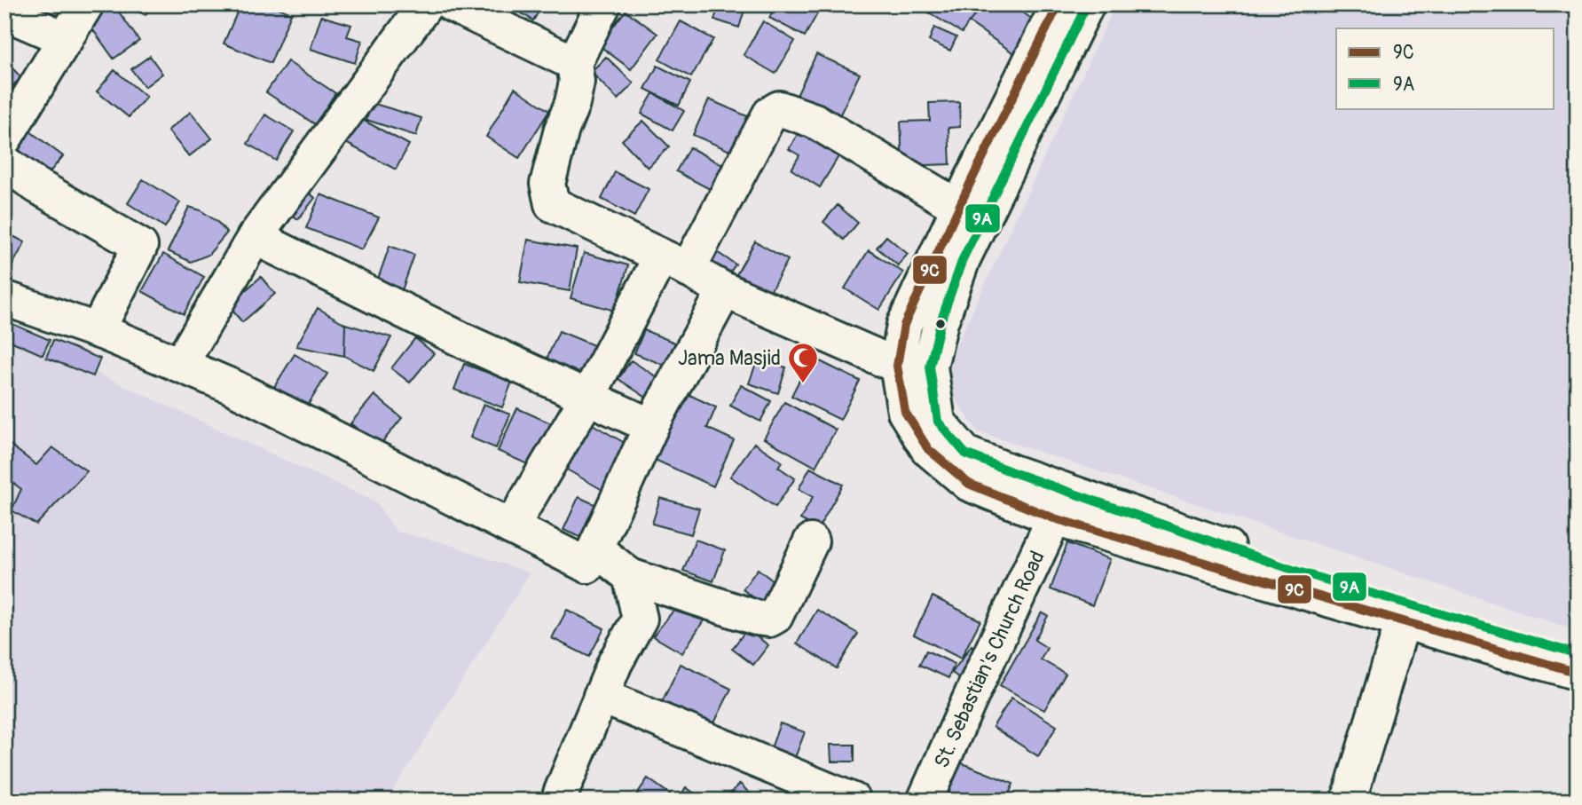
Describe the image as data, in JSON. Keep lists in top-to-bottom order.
{
  "streets": {
    "street": ["St. Sebastian's Church Road"]
  },
  "places": {
    "mosque": ["Jama Masjid"]
  },
  "lines": ["transit line 9C", "transit line 9A"],
  "legend": ["9C", "9A"]
}
